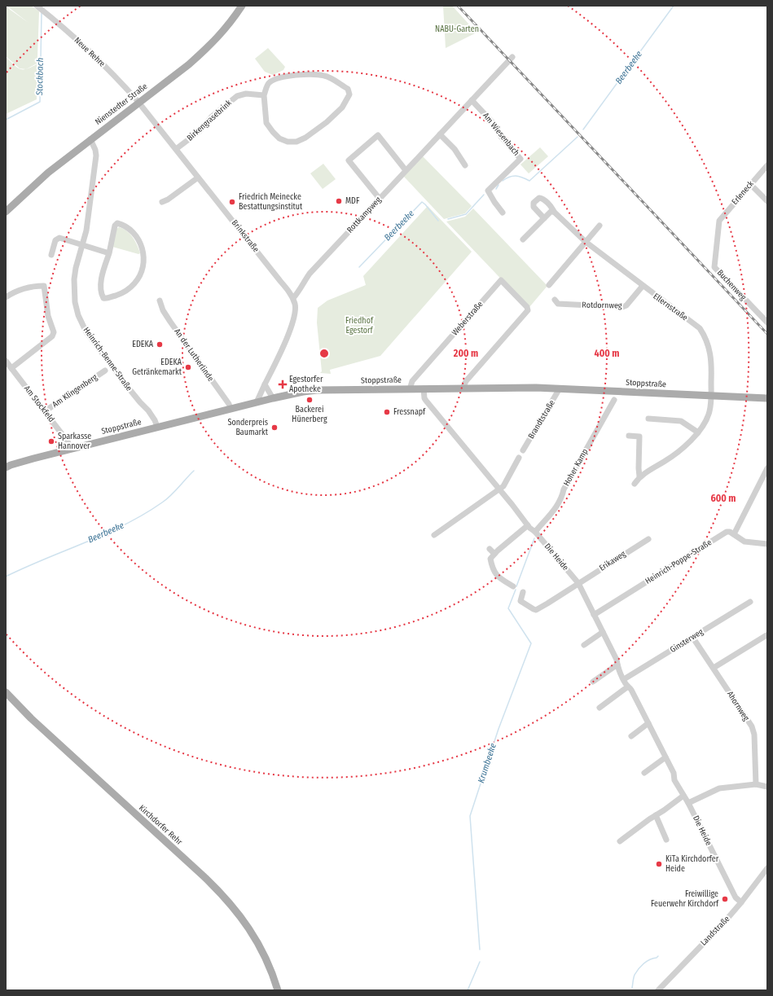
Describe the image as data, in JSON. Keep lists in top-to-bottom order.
{
  "streets": {
    "main road": ["Nienstedter Straße", "Stoppstraße", "Kirchdorfer Rehr"],
    "street": [
      "Neue Rehre",
      "Birkengrasebrink",
      "Am Wiesenbach",
      "Erleneck",
      "Rottkampweg",
      "Brinkstraße",
      "Buchenweg",
      "Rotdornweg",
      "Ellernstraße",
      "Weberstraße",
      "An der Lutherlinde",
      "Heinrich-Benne-Straße",
      "Am Klingenberg",
      "Am Stockfeld",
      "Brandtstraße",
      "Hoher Kamp",
      "Die Heide",
      "Erikaweg",
      "Heinrich-Poppe-Straße",
      "Ginsterweg",
      "Ahornweg",
      "Landstraße"
    ]
  },
  "crossings": [
    ["Neue Rehre", "Nienstedter Straße"],
    ["Neue Rehre", "Brinkstraße"],
    ["Nienstedter Straße", "Brinkstraße"],
    ["Nienstedter Straße", "Heinrich-Benne-Straße"],
    ["Birkengrasebrink", "Brinkstraße"],
    ["Am Wiesenbach", "Rottkampweg"],
    ["Erleneck", "Buchenweg"],
    ["Rottkampweg", "Brinkstraße"],
    ["Rotdornweg", "Ellernstraße"],
    ["Ellernstraße", "Stoppstraße"],
    ["Weberstraße", "Stoppstraße"],
    ["An der Lutherlinde", "Stoppstraße"],
    ["Heinrich-Benne-Straße", "Stoppstraße"],
    ["Stoppstraße", "Am Stockfeld"],
    ["Stoppstraße", "Brandtstraße"],
    ["Stoppstraße", "Die Heide"],
    ["Am Klingenberg", "Am Stockfeld"],
    ["Hoher Kamp", "Die Heide"],
    ["Die Heide", "Erikaweg"],
    ["Die Heide", "Heinrich-Poppe-Straße"],
    ["Die Heide", "Ginsterweg"],
    ["Die Heide", "Landstraße"],
    ["Ginsterweg", "Ahornweg"]
  ],
  "water": ["Beerbeeke", "Stockbach", "Krumbeeke"],
  "parks": ["NABU-Garten", "Friedhof Egestorf"],
  "places": {
    "other": [
      "MDF",
      "Friedrich Meinecke Bestattungsinstitut",
      "EDEKA",
      "EDEKA Getränkemarkt",
      "Backerei Hünerberg",
      "Fressnapf",
      "Sonderpreis Baumarkt",
      "Sparkasse Hannover",
      "KiTa Kirchdorfer Heide",
      "Freiwillige Feuerwehr Kirchdorf"
    ],
    "health": ["Egestorfer Apotheke"]
  },
  "rings": ["200 m", "400 m", "600 m"]
}
